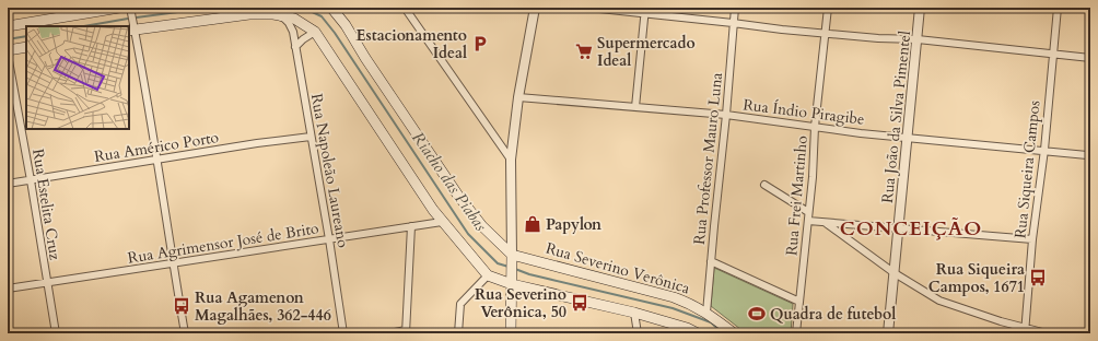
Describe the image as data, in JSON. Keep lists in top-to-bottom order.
{
  "streets": {
    "main road": ["Rua Severino Verônica"],
    "street": [
      "Rua Índio Piragibe",
      "Rua João da Silva Pimentel",
      "Rua Américo Porto",
      "Rua Professor Mauro Luna",
      "Rua Siqueira Campos",
      "Rua Napoleão Laureano",
      "Rua Frei Martinho",
      "Rua Estelita Cruz",
      "Rua Agrimensor José de Brito"
    ]
  },
  "crossings": [
    ["Rua Índio Piragibe", "Rua João da Silva Pimentel"],
    ["Rua Índio Piragibe", "Rua Professor Mauro Luna"],
    ["Rua Índio Piragibe", "Rua Siqueira Campos"],
    ["Rua Índio Piragibe", "Rua Frei Martinho"],
    ["Rua Américo Porto", "Rua Napoleão Laureano"],
    ["Rua Américo Porto", "Rua Estelita Cruz"],
    ["Rua Professor Mauro Luna", "Rua Severino Verônica"],
    ["Rua Napoleão Laureano", "Rua Agrimensor José de Brito"],
    ["Rua Estelita Cruz", "Rua Agrimensor José de Brito"]
  ],
  "districts": ["CONCEIÇÃO"],
  "water": ["Riacho das Piabas"],
  "places": {
    "parking": ["Estacionamento Ideal"],
    "supermarket": ["Supermercado Ideal"],
    "shop": ["Papylon"],
    "bus stop": ["Rua Siqueira Campos, 1671", "Rua Severino Verônica, 50", "Rua Agamenon Magalhães, 362-446"],
    "sports": ["Quadra de futebol"]
  }
}
